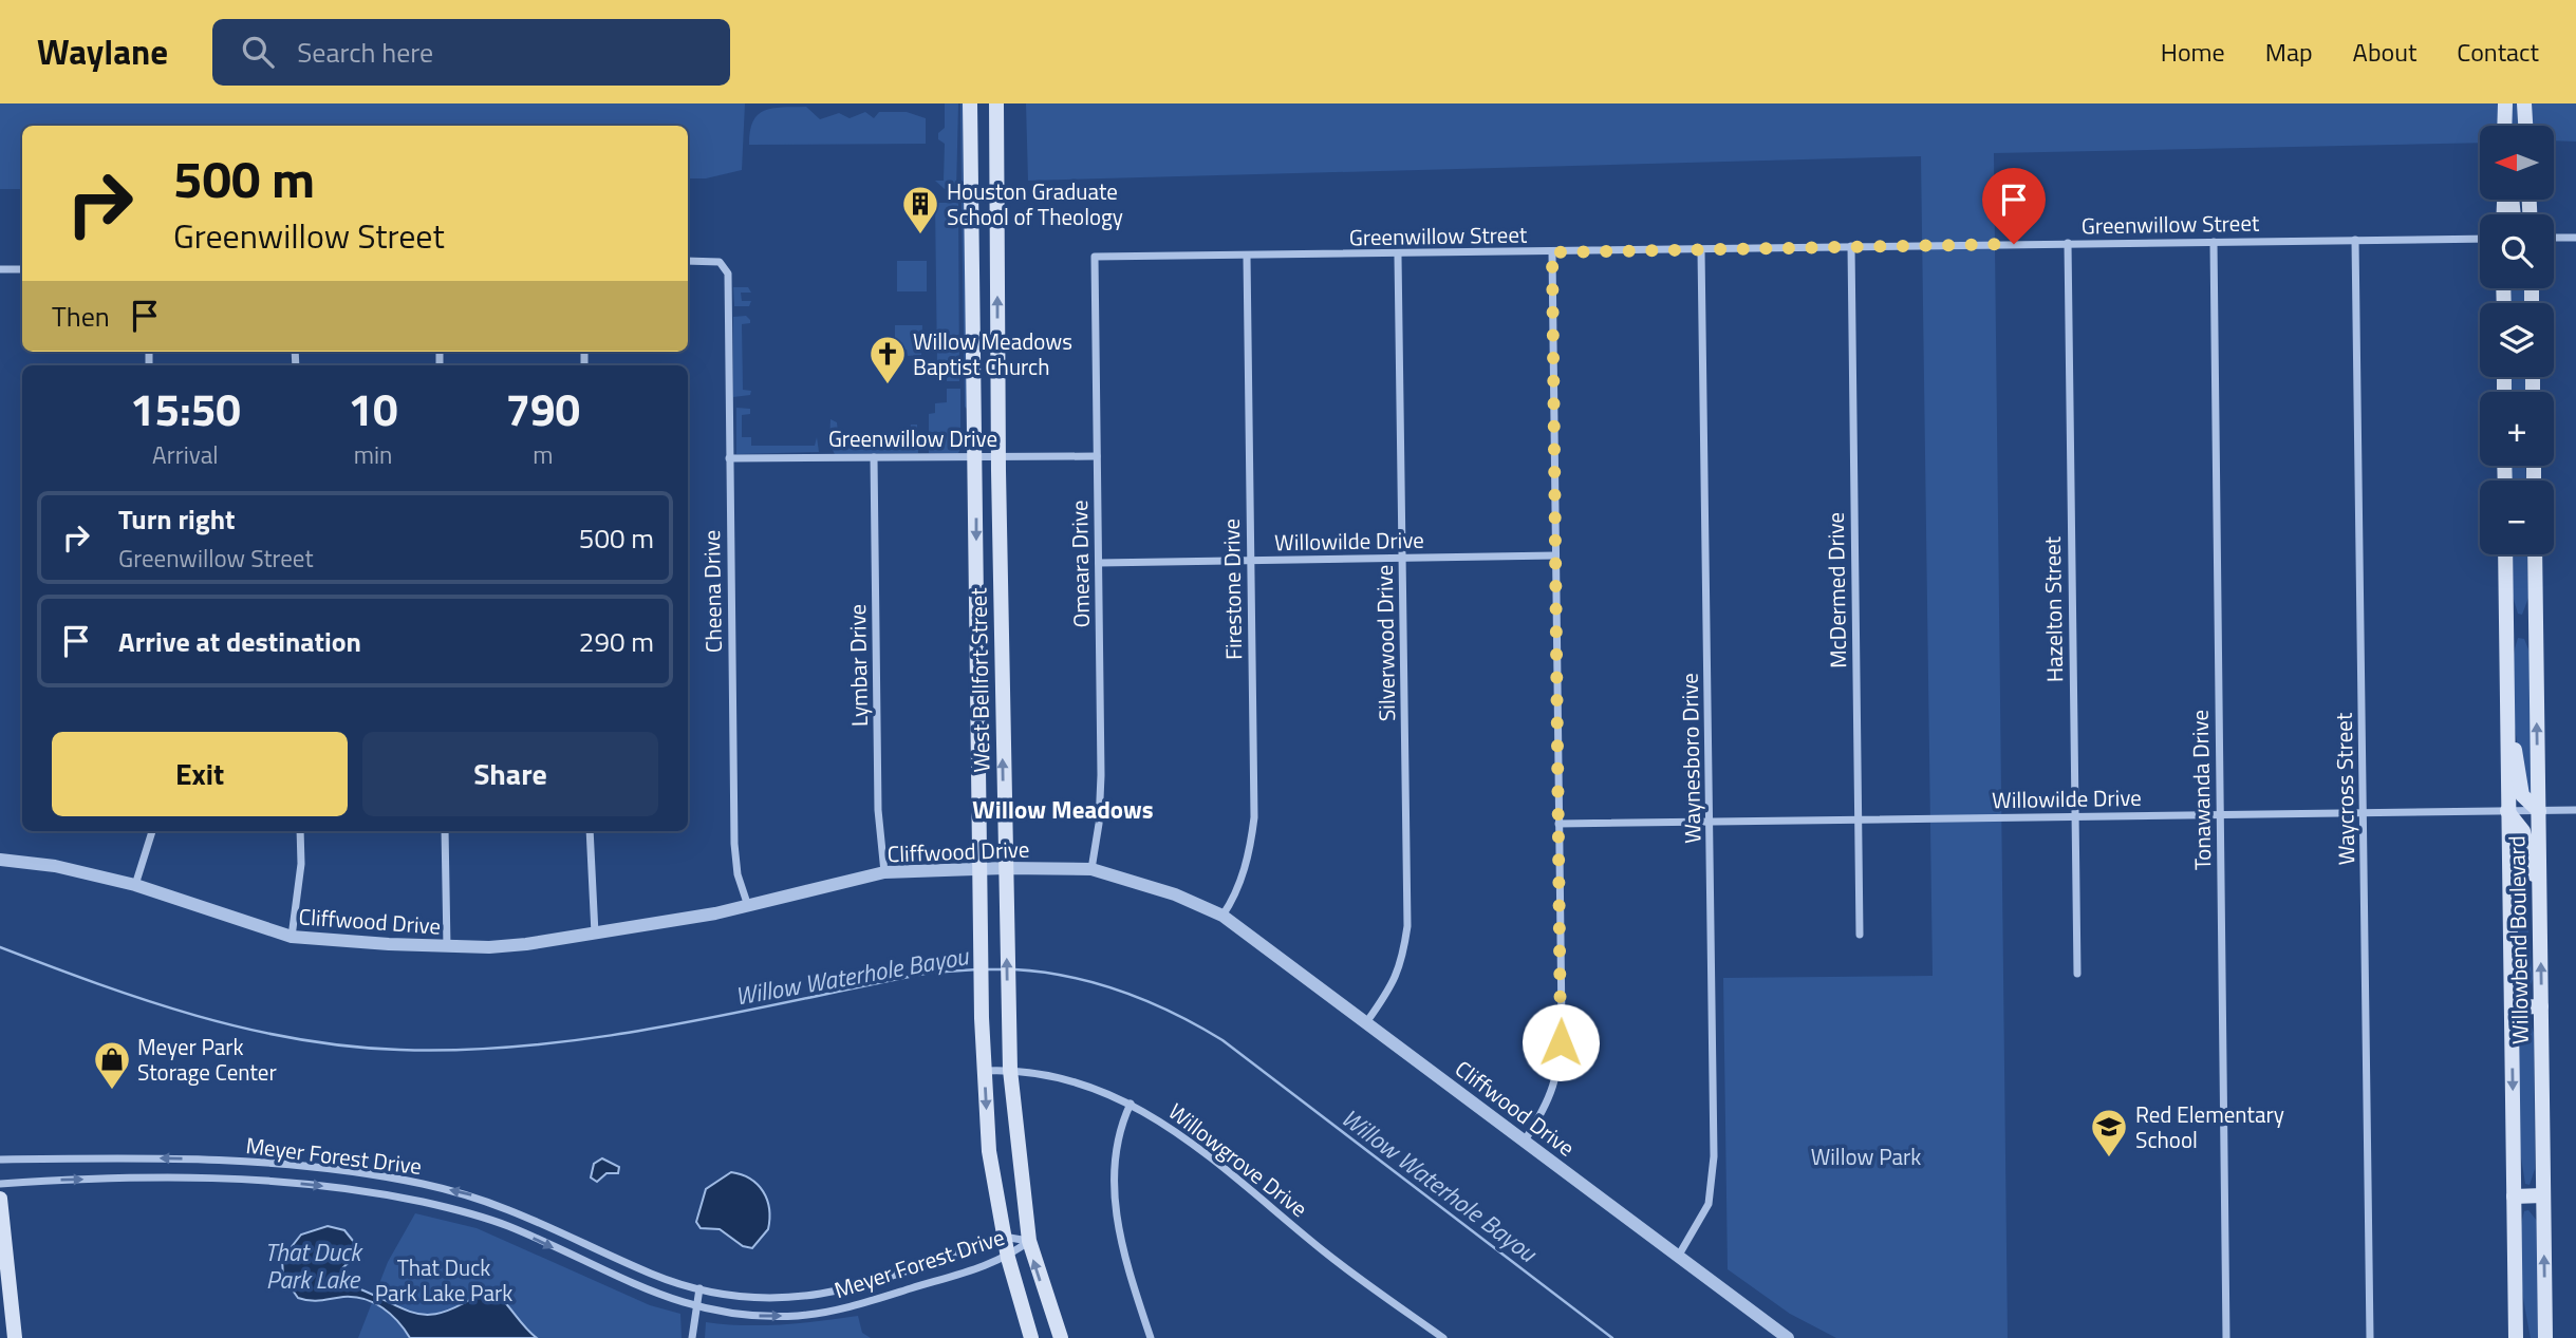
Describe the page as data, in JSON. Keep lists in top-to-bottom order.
{
  "streets": {
    "main road": ["West Bellfort Street", "Willowbend Boulevard"],
    "street": [
      "Greenwillow Street",
      "Greenwillow Drive",
      "Willowilde Drive",
      "Omeara Drive",
      "Firestone Drive",
      "McDermed Drive",
      "Cheena Drive",
      "Hazelton Street",
      "Silverwood Drive",
      "Lymbar Drive",
      "Waynesboro Drive",
      "Waycross Street",
      "Tonawanda Drive",
      "Cliffwood Drive",
      "Meyer Forest Drive",
      "Willowgrove Drive"
    ]
  },
  "crossings": [
    ["Greenwillow Street", "Omeara Drive"],
    ["Greenwillow Street", "Firestone Drive"],
    ["Greenwillow Street", "McDermed Drive"],
    ["Greenwillow Street", "Hazelton Street"],
    ["Greenwillow Street", "Silverwood Drive"],
    ["Greenwillow Street", "Waynesboro Drive"],
    ["Greenwillow Street", "Waycross Street"],
    ["Greenwillow Street", "Tonawanda Drive"],
    ["Greenwillow Drive", "Omeara Drive"],
    ["Greenwillow Drive", "Cheena Drive"],
    ["Greenwillow Drive", "Lymbar Drive"],
    ["Greenwillow Drive", "West Bellfort Street"],
    ["Willowilde Drive", "Omeara Drive"],
    ["Willowilde Drive", "Firestone Drive"],
    ["Willowilde Drive", "McDermed Drive"],
    ["Willowilde Drive", "Hazelton Street"],
    ["Willowilde Drive", "Silverwood Drive"],
    ["Willowilde Drive", "Waynesboro Drive"],
    ["Willowilde Drive", "Waycross Street"],
    ["Willowilde Drive", "Tonawanda Drive"],
    ["Willowilde Drive", "Willowbend Boulevard"],
    ["Omeara Drive", "Cliffwood Drive"],
    ["Firestone Drive", "Cliffwood Drive"],
    ["Cheena Drive", "Cliffwood Drive"],
    ["Silverwood Drive", "Cliffwood Drive"],
    ["Lymbar Drive", "Cliffwood Drive"],
    ["West Bellfort Street", "Cliffwood Drive"],
    ["West Bellfort Street", "Meyer Forest Drive"],
    ["West Bellfort Street", "Willowgrove Drive"],
    ["Waynesboro Drive", "Cliffwood Drive"]
  ],
  "districts": ["Willow Meadows"],
  "water": ["Willow Waterhole Bayou", "That Duck Park Lake"],
  "parks": ["Willow Park", "That Duck Park Lake Park"],
  "places": {
    "building": ["Houston Graduate School of Theology"],
    "church": ["Willow Meadows Baptist Church"],
    "shop": ["Meyer Park Storage Center"],
    "school or university": ["Red Elementary School"]
  },
  "north": "left",
  "page": {
    "header": "Waylane",
    "search": "Search here",
    "nav": [
      "Home",
      "Map",
      "About",
      "Contact"
    ],
    "map_buttons": ["+", "−"],
    "turn": ["500 m", "Greenwillow Street"],
    "then": "Then",
    "eta": [
      "15:50",
      "Arrival",
      "10",
      "min",
      "790",
      "m"
    ],
    "list": [
      {
        "name": "Turn right",
        "note": "Greenwillow Street",
        "value": "500 m"
      },
      {
        "name": "Arrive at destination",
        "value": "290 m"
      }
    ],
    "buttons": ["Exit", "Share"]
  }
}
